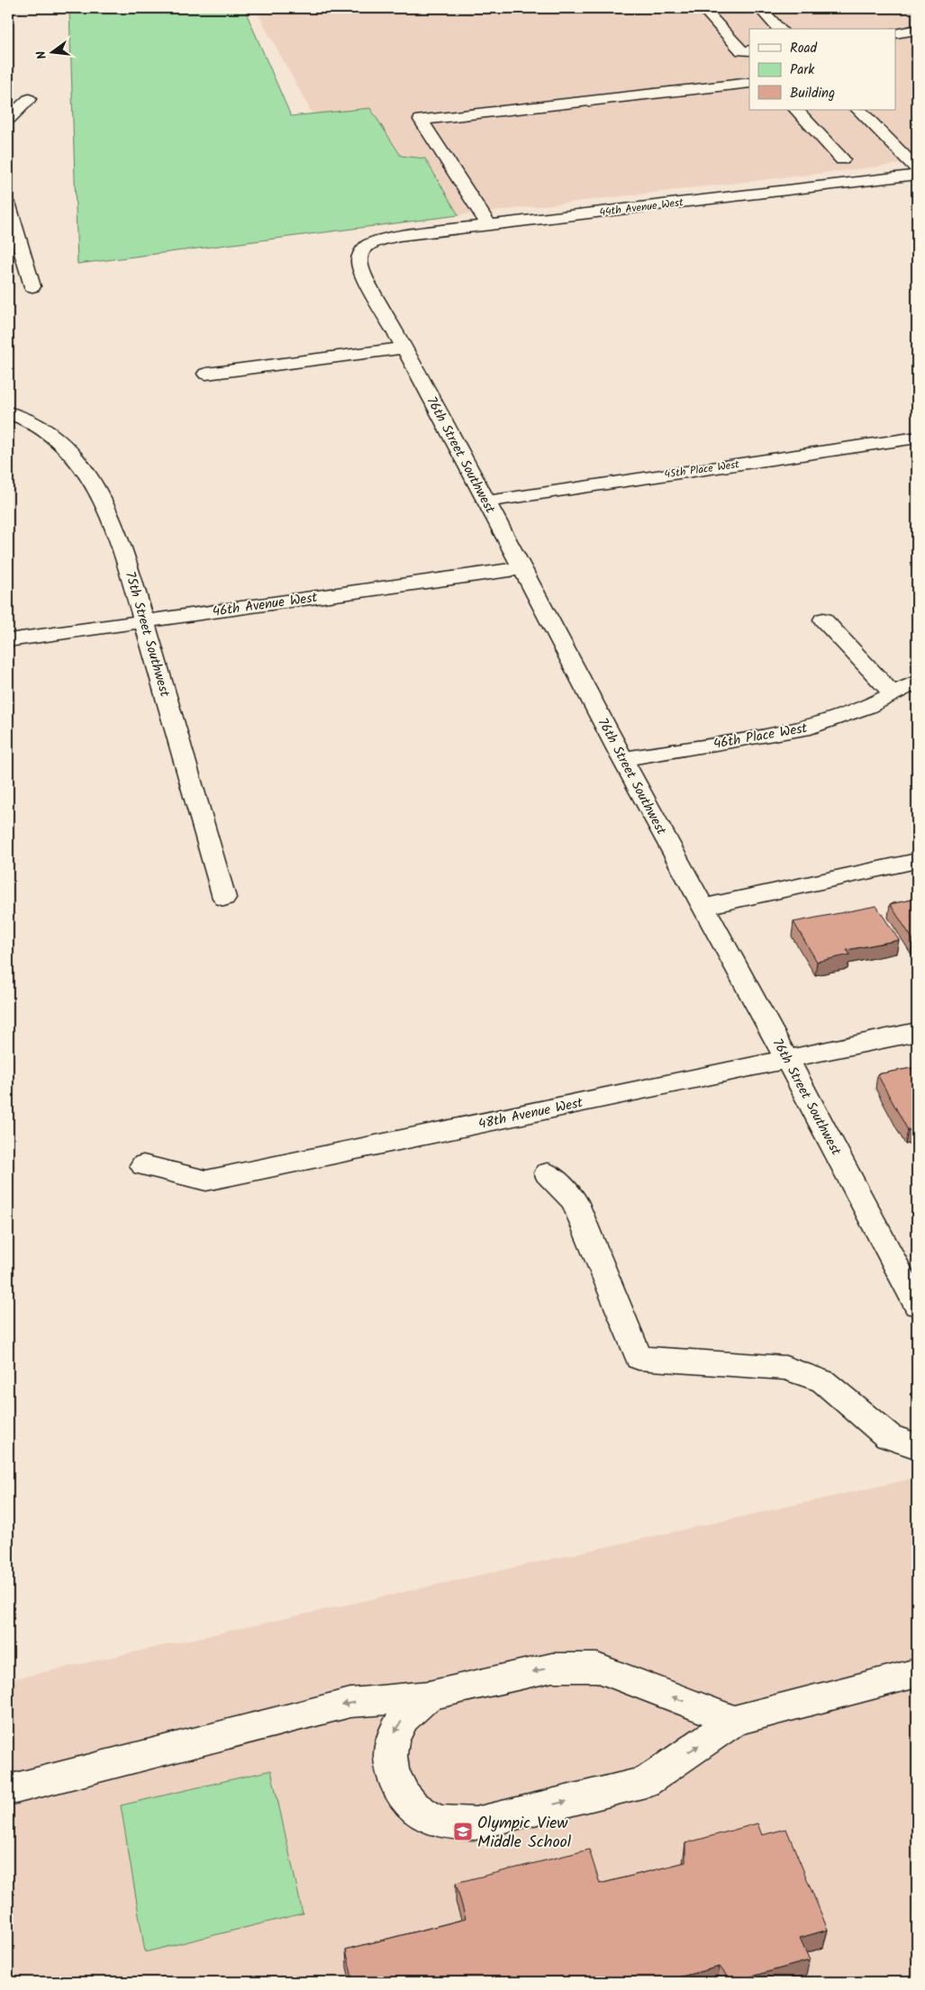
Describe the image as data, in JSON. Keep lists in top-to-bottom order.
{
  "streets": {
    "street": [
      "44th Avenue West",
      "76th Street Southwest",
      "45th Place West",
      "46th Avenue West",
      "75th Street Southwest",
      "46th Place West",
      "48th Avenue West"
    ]
  },
  "crossings": [
    ["44th Avenue West", "76th Street Southwest"],
    ["76th Street Southwest", "45th Place West"],
    ["76th Street Southwest", "46th Avenue West"],
    ["76th Street Southwest", "46th Place West"],
    ["76th Street Southwest", "48th Avenue West"],
    ["46th Avenue West", "75th Street Southwest"]
  ],
  "places": {
    "school or university": ["Olympic View Middle School"]
  },
  "legend": ["Road", "Park", "Building"],
  "north": "left"
}
